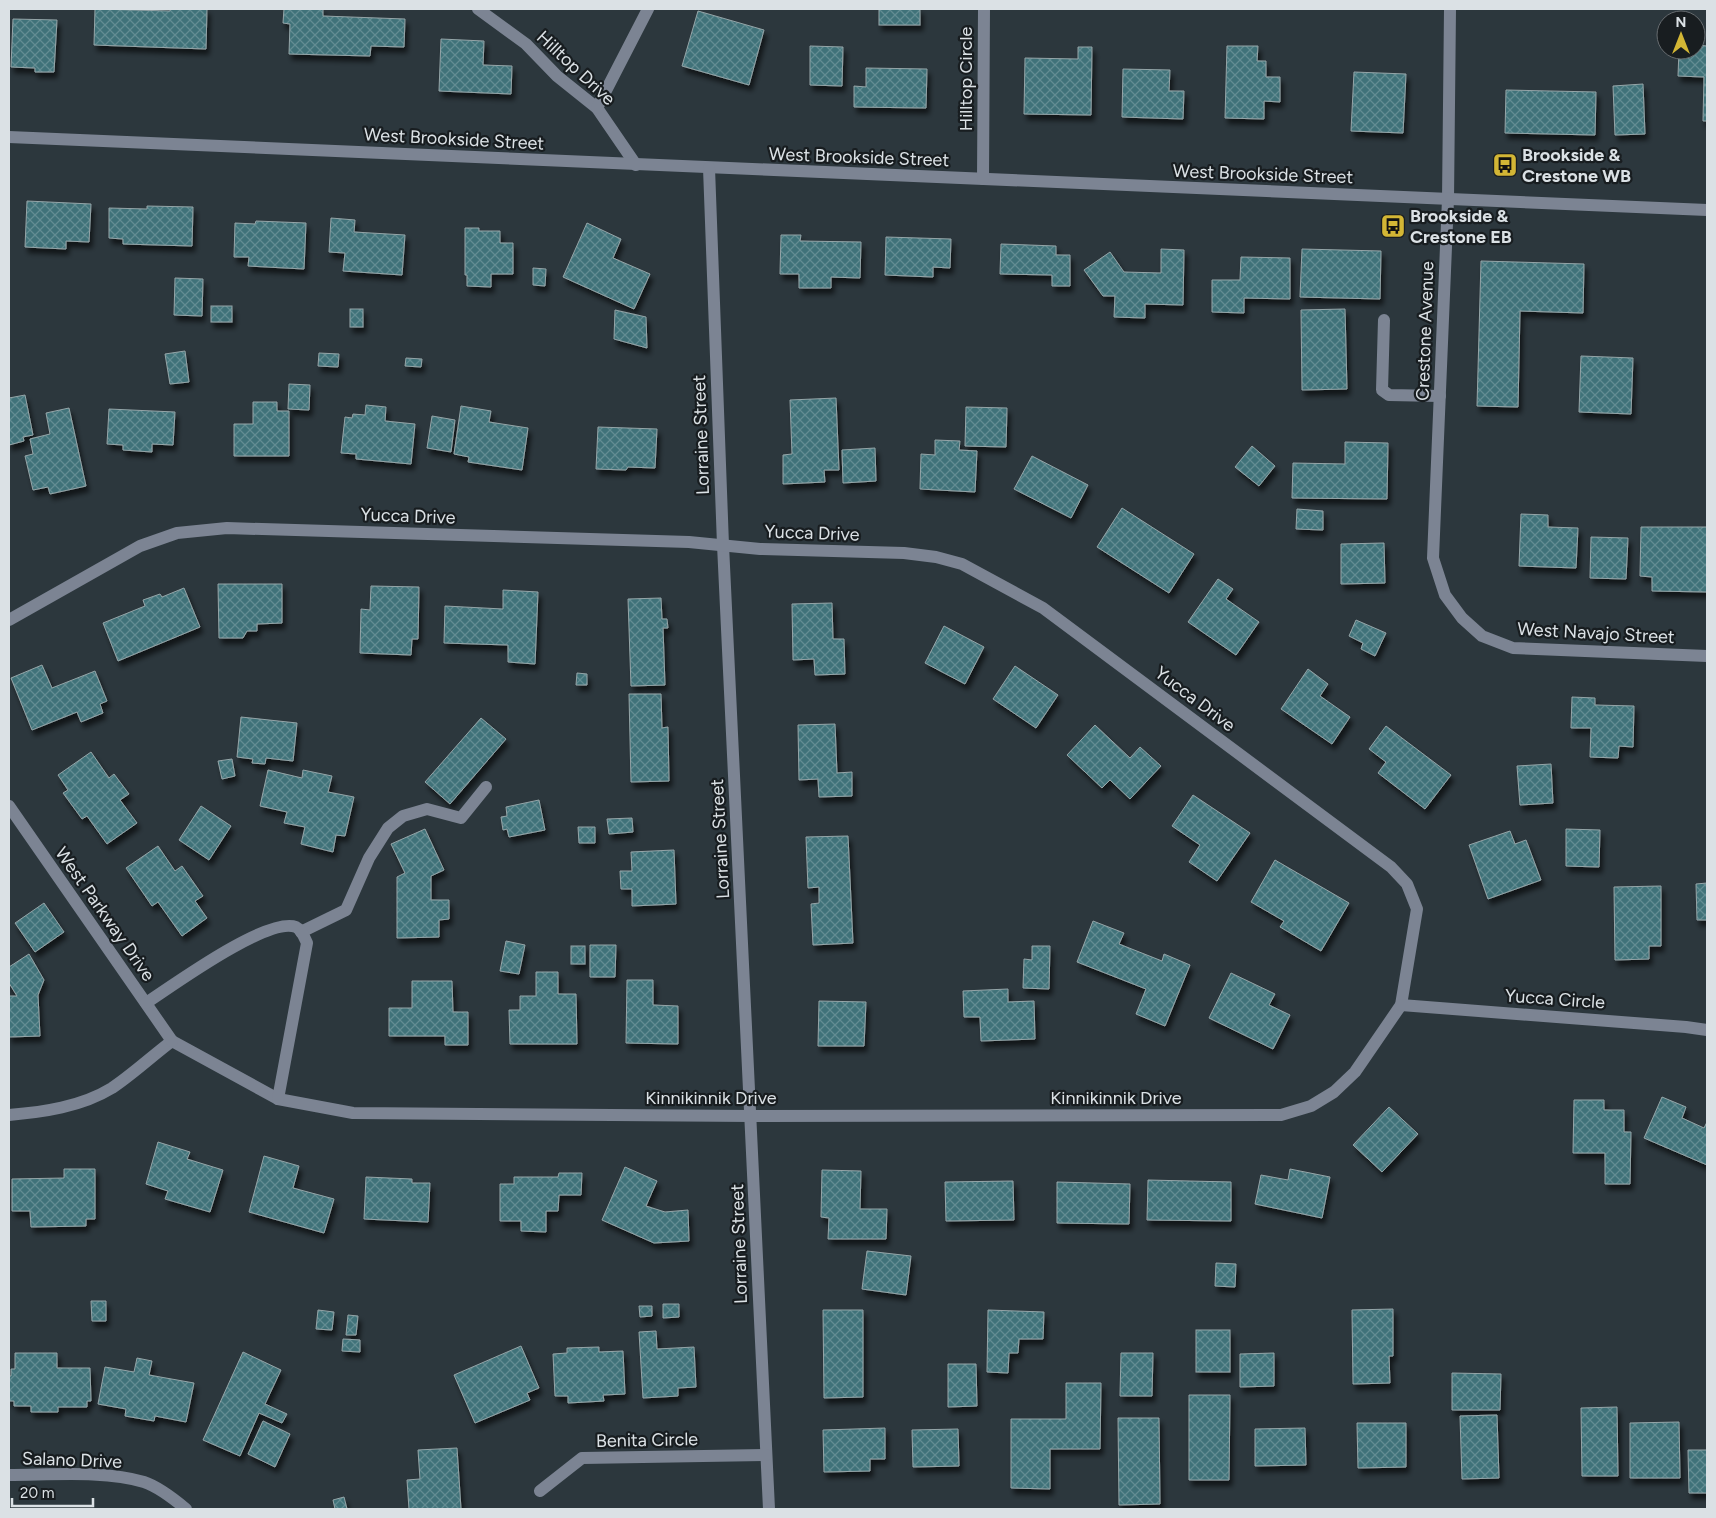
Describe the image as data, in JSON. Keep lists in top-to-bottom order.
{
  "streets": {
    "street": [
      "Hilltop Drive",
      "Hilltop Circle",
      "West Brookside Street",
      "Crestone Avenue",
      "Lorraine Street",
      "Yucca Drive",
      "West Navajo Street",
      "West Parkway Drive",
      "Yucca Circle",
      "Kinnikinnik Drive",
      "Benita Circle",
      "Salano Drive"
    ]
  },
  "crossings": [
    ["Hilltop Drive", "West Brookside Street"],
    ["Hilltop Circle", "West Brookside Street"],
    ["West Brookside Street", "Crestone Avenue"],
    ["West Brookside Street", "Lorraine Street"],
    ["Crestone Avenue", "West Navajo Street"],
    ["Lorraine Street", "Yucca Drive"],
    ["Lorraine Street", "Kinnikinnik Drive"],
    ["Lorraine Street", "Benita Circle"],
    ["Yucca Drive", "Yucca Circle"],
    ["Yucca Drive", "Kinnikinnik Drive"],
    ["West Parkway Drive", "Kinnikinnik Drive"],
    ["Yucca Circle", "Kinnikinnik Drive"]
  ],
  "places": {
    "bus stop": ["Brookside & Crestone WB", "Brookside & Crestone EB"]
  },
  "scale_bar": "20 m",
  "north": "top"
}
